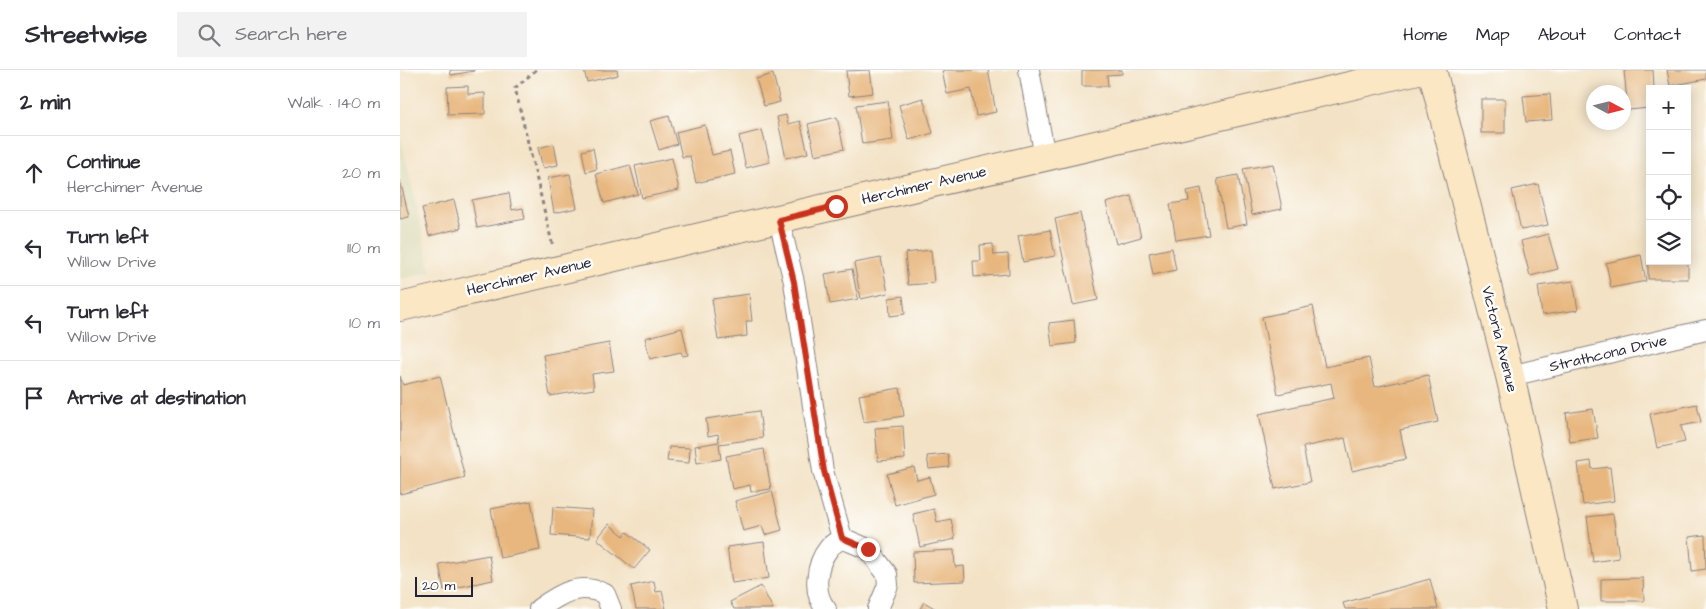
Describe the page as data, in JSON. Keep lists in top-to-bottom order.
{
  "streets": {
    "street": ["Herchimer Avenue", "Victoria Avenue", "Strathcona Drive"]
  },
  "crossings": [
    ["Victoria Avenue", "Strathcona Drive"]
  ],
  "scale_bar": "20 m",
  "north": "right",
  "page": {
    "header": "Streetwise",
    "search": "Search here",
    "nav": [
      "Home",
      "Map",
      "About",
      "Contact"
    ],
    "heading": ["2 min", "Walk · 140 m"],
    "map_buttons": ["+", "−"],
    "list": [
      ["Continue", "Herchimer Avenue", "20 m"],
      ["Turn left", "Willow Drive", "110 m"],
      ["Turn left", "Willow Drive", "10 m"],
      "Arrive at destination"
    ],
    "scale": "20 m"
  }
}
